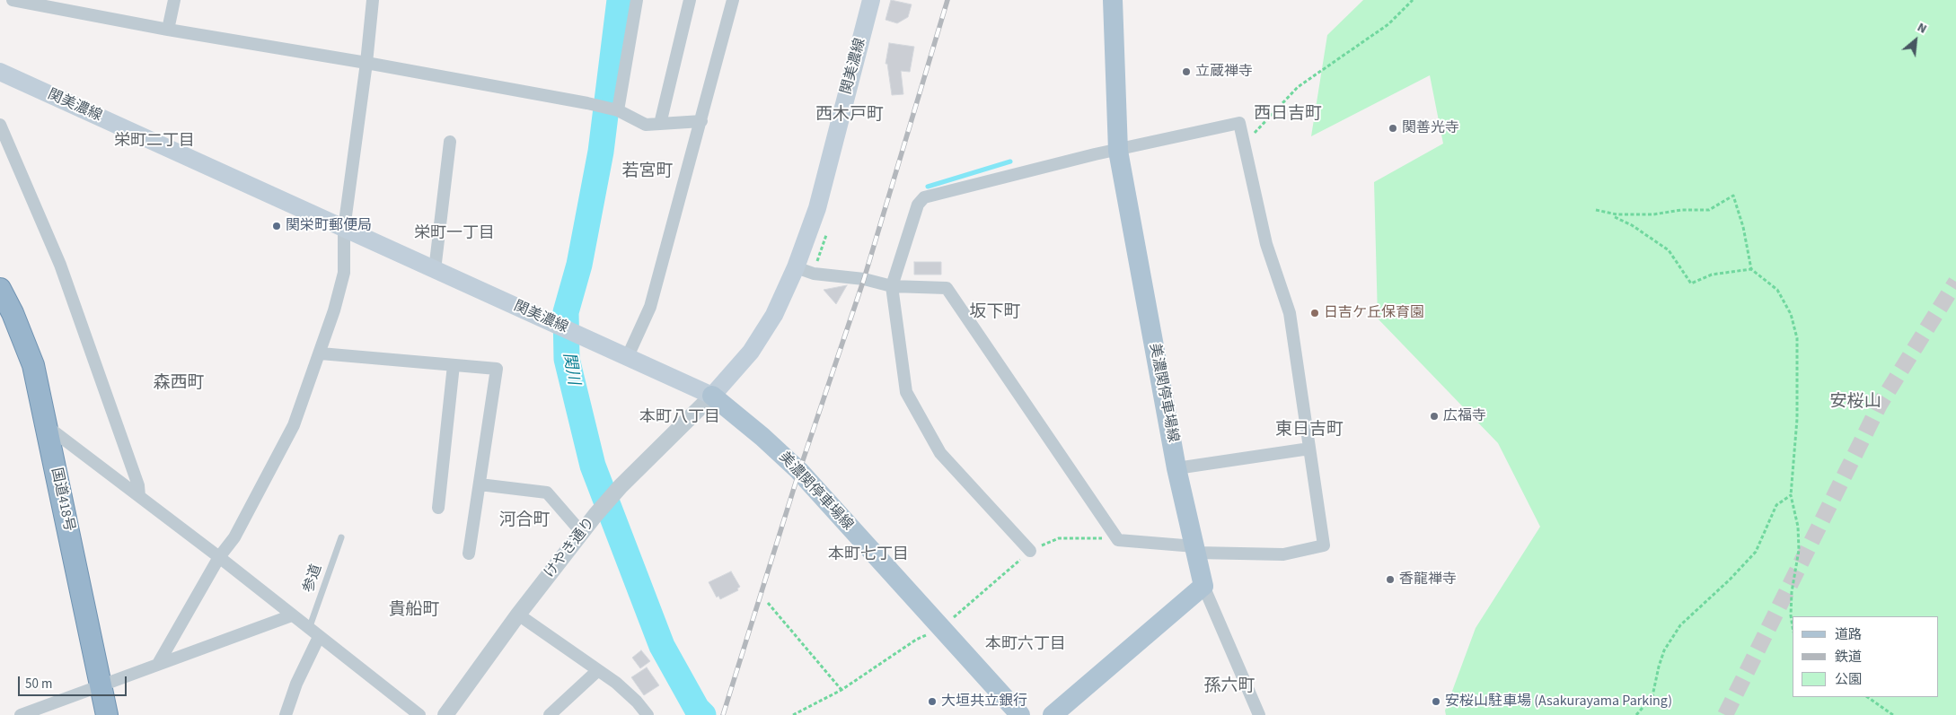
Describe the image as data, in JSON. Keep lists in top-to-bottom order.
{
  "streets": {
    "highway": ["国道418号"],
    "main road": ["関美濃線", "美濃関停車場線"],
    "street": ["けやき通り"],
    "lane": ["参道"]
  },
  "crossings": [
    ["関美濃線", "美濃関停車場線"],
    ["関美濃線", "けやき通り"],
    ["美濃関停車場線", "けやき通り"]
  ],
  "districts": [
    "西日吉町",
    "西木戸町",
    "栄町二丁目",
    "若宮町",
    "栄町一丁目",
    "坂下町",
    "森西町",
    "安桜山",
    "本町八丁目",
    "東日吉町",
    "河合町",
    "本町七丁目",
    "貴船町",
    "本町六丁目",
    "孫六町"
  ],
  "water": ["関川"],
  "places": [
    "立蔵禅寺",
    "関善光寺",
    "関栄町郵便局",
    "日吉ケ丘保育園",
    "広福寺",
    "香龍禅寺",
    "大垣共立銀行",
    "安桜山駐車場 (Asakurayama Parking)"
  ],
  "legend": ["道路", "鉄道", "公園"],
  "scale_bar": "50 m",
  "north": "top right"
}
